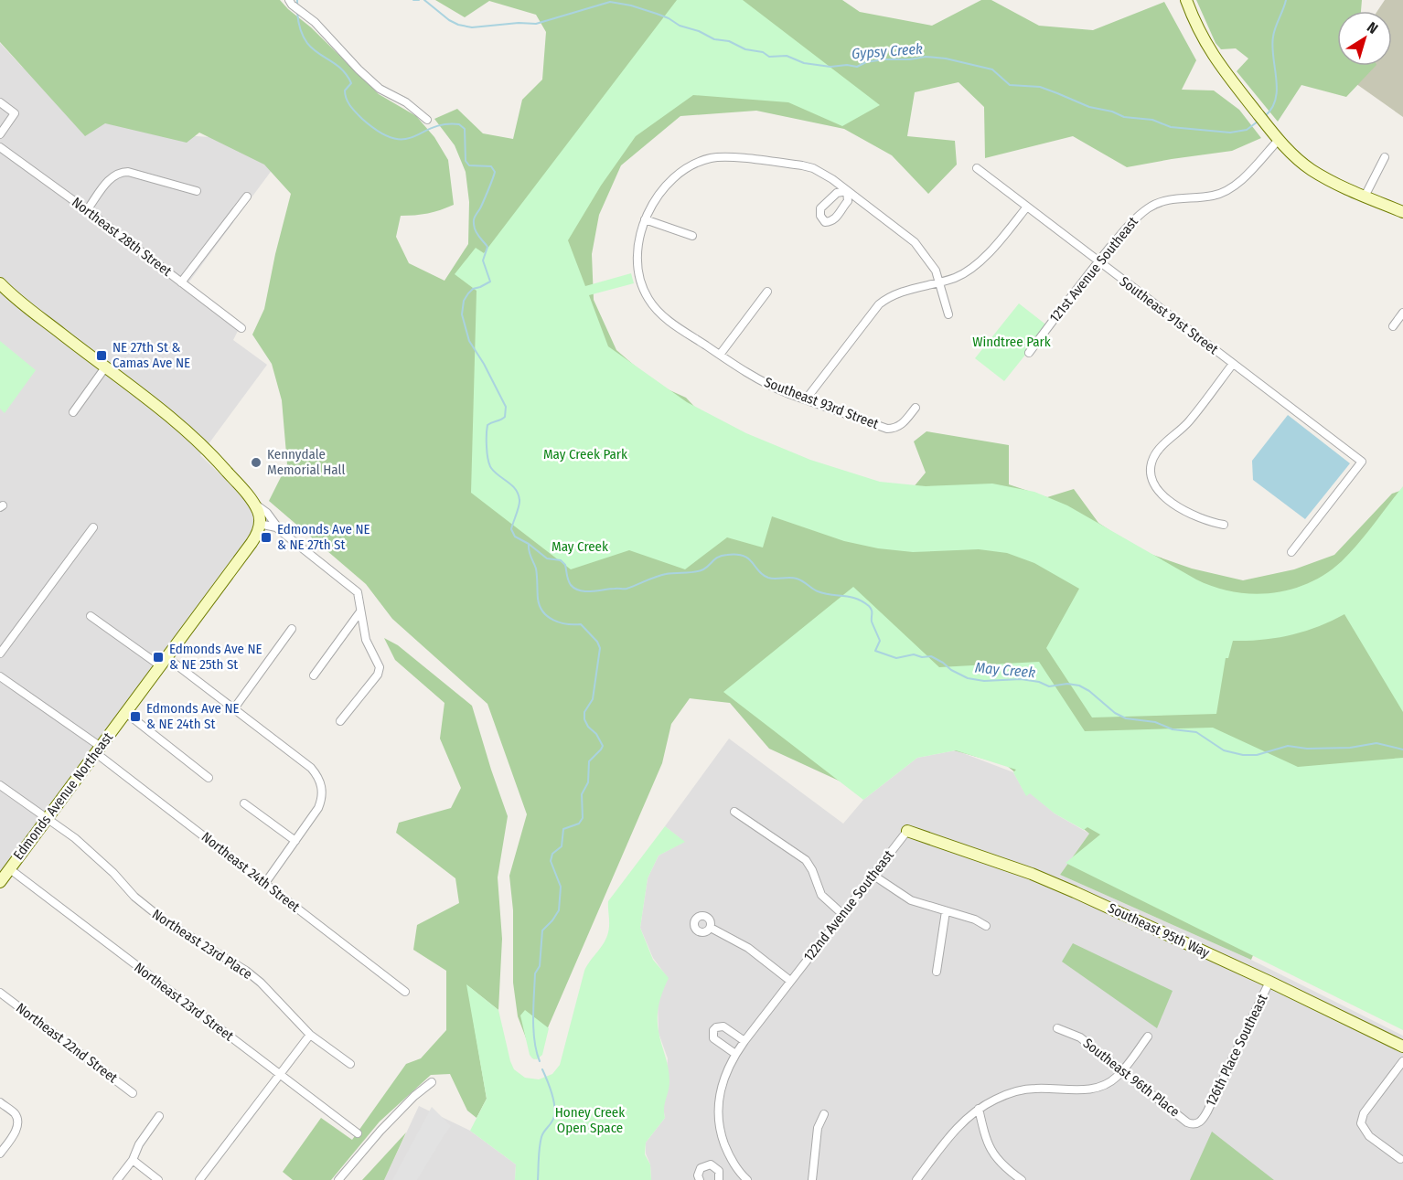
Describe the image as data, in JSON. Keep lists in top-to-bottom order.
{
  "streets": {
    "street": [
      "Northeast 28th Street",
      "121st Avenue Southeast",
      "Southeast 91st Street",
      "Southeast 93rd Street",
      "Edmonds Avenue Northeast",
      "Northeast 24th Street",
      "122nd Avenue Southeast",
      "Southeast 95th Way",
      "Northeast 23rd Place",
      "Northeast 23rd Street",
      "Northeast 22nd Street",
      "126th Place Southeast",
      "Southeast 96th Place"
    ]
  },
  "crossings": [
    ["121st Avenue Southeast", "Southeast 91st Street"],
    ["Edmonds Avenue Northeast", "Northeast 24th Street"],
    ["Edmonds Avenue Northeast", "Northeast 23rd Place"],
    ["Edmonds Avenue Northeast", "Northeast 23rd Street"],
    ["122nd Avenue Southeast", "Southeast 95th Way"],
    ["Southeast 95th Way", "126th Place Southeast"],
    ["126th Place Southeast", "Southeast 96th Place"]
  ],
  "water": ["Gypsy Creek", "May Creek"],
  "parks": [
    "Windtree Park",
    "May Creek Park",
    "May Creek",
    "Honey Creek Open Space"
  ],
  "places": {
    "transit": [
      "NE 27th St & Camas Ave NE",
      "Edmonds Ave NE & NE 27th St",
      "Edmonds Ave NE & NE 25th St",
      "Edmonds Ave NE & NE 24th St"
    ],
    "other": ["Kennydale Memorial Hall"]
  },
  "north": "top right"
}
